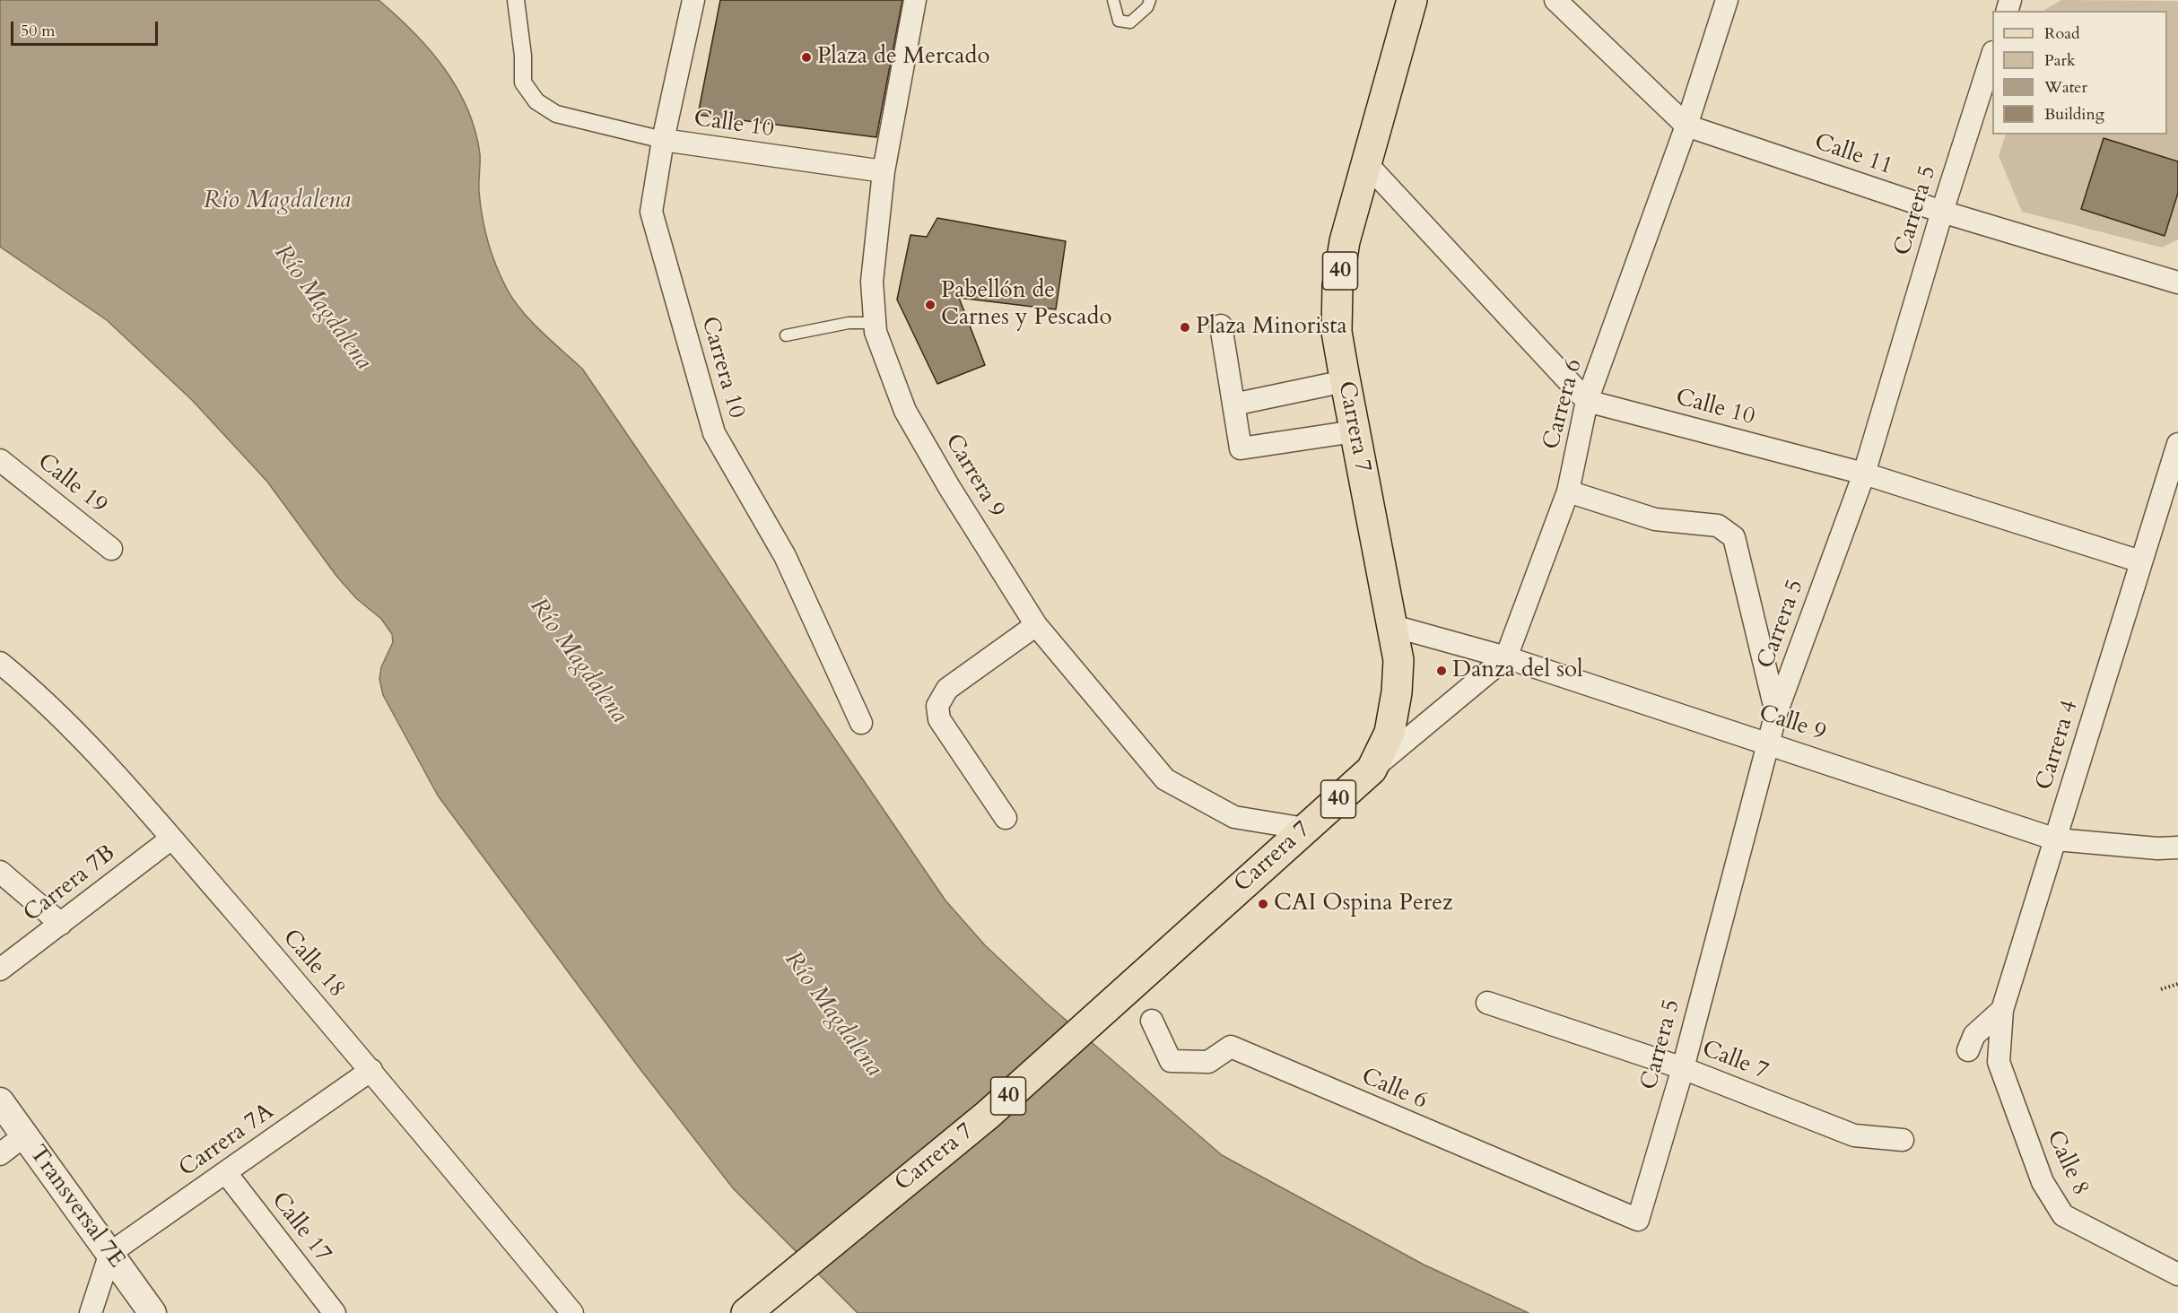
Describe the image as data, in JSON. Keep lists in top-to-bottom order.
{
  "streets": {
    "main road": ["40", "Carrera 7"],
    "street": [
      "Calle 10",
      "Calle 11",
      "Carrera 5",
      "Carrera 10",
      "Carrera 6",
      "Carrera 9",
      "Calle 19",
      "Calle 9",
      "Carrera 4",
      "Carrera 7B",
      "Calle 18",
      "Calle 7",
      "Calle 6",
      "Carrera 7A",
      "Calle 8",
      "Transversal 7E",
      "Calle 17"
    ]
  },
  "crossings": [
    ["Calle 10", "Carrera 5"],
    ["Calle 10", "Carrera 10"],
    ["Calle 10", "Carrera 6"],
    ["Calle 10", "Carrera 9"],
    ["Calle 10", "Carrera 4"],
    ["Calle 11", "Carrera 5"],
    ["Calle 11", "Carrera 6"],
    ["Carrera 5", "Calle 9"],
    ["Carrera 5", "Calle 7"],
    ["Carrera 5", "Calle 6"],
    ["Carrera 6", "Carrera 7"],
    ["Carrera 6", "Calle 9"],
    ["Carrera 7", "Carrera 9"],
    ["Carrera 7", "Calle 9"],
    ["Calle 9", "Carrera 4"],
    ["Carrera 4", "Calle 8"],
    ["Carrera 7B", "Calle 18"],
    ["Calle 18", "Carrera 7A"],
    ["Carrera 7A", "Transversal 7E"],
    ["Carrera 7A", "Calle 17"]
  ],
  "water": ["Rio Magdalena", "Río Magdalena"],
  "places": [
    "Plaza de Mercado",
    "Pabellón de Carnes y Pescado",
    "Plaza Minorista",
    "Danza del sol",
    "CAI Ospina Perez"
  ],
  "legend": [
    "Road",
    "Park",
    "Water",
    "Building"
  ],
  "scale_bar": "50 m"
}
